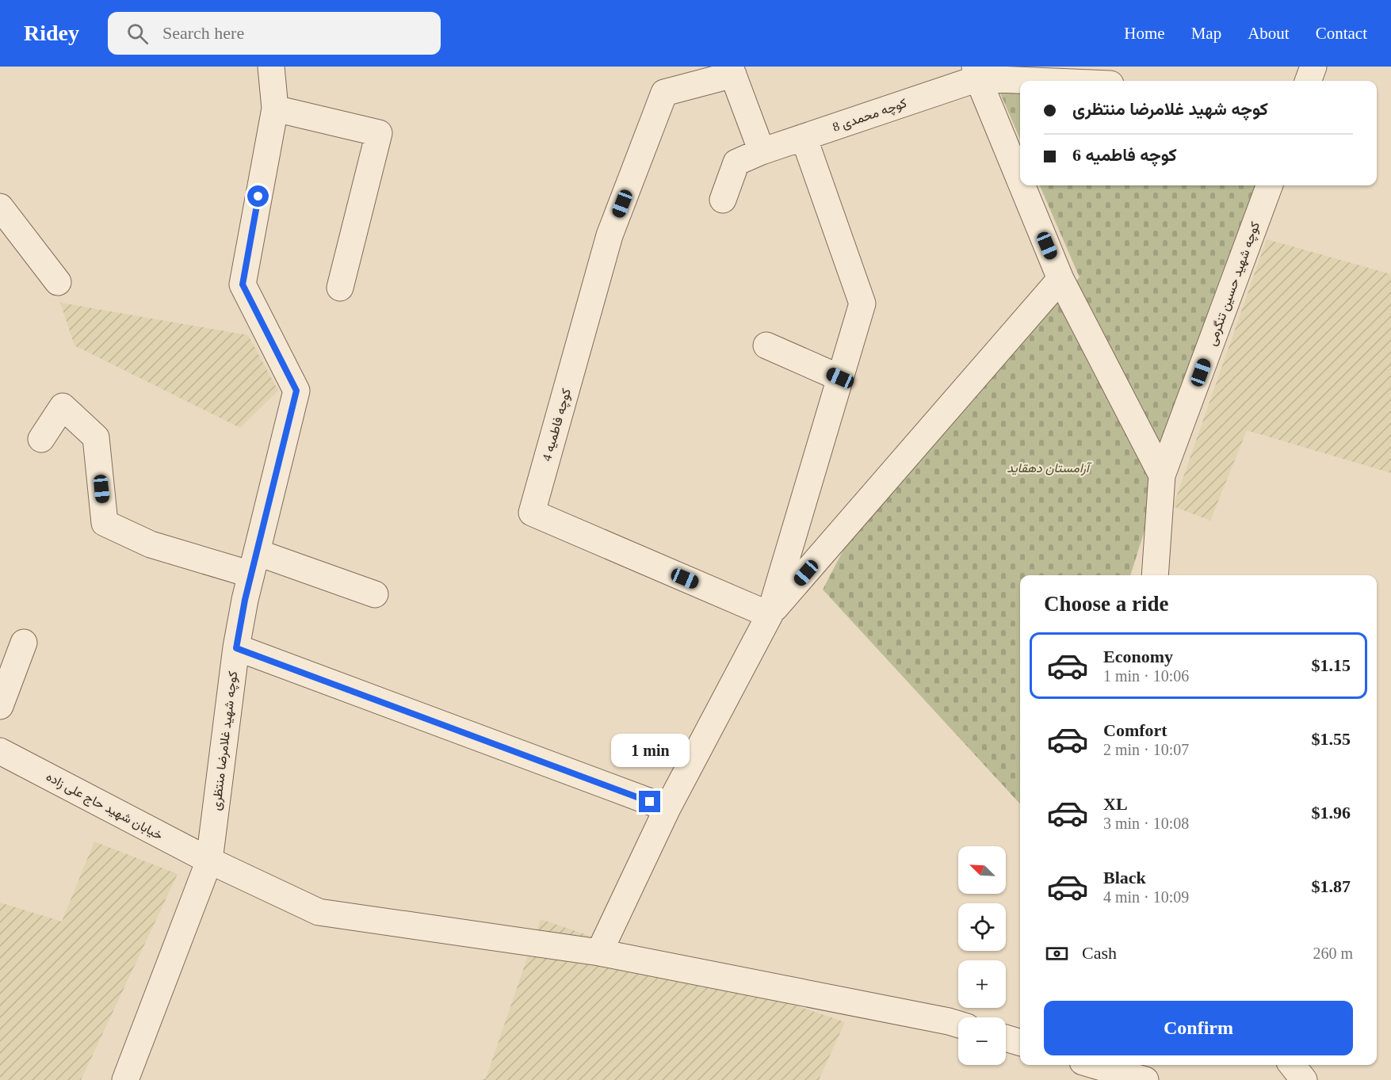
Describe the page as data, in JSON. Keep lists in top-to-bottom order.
{
  "streets": {
    "street": [
      "کوچه محمدی 8",
      "کوچه شهید حسین تنگرمی",
      "کوچه فاطمیه 4",
      "کوچه شهید غلامرضا منتظری",
      "خیابان شهید حاج علی زاده"
    ]
  },
  "crossings": [
    ["کوچه شهید غلامرضا منتظری", "خیابان شهید حاج علی زاده"]
  ],
  "parks": ["آرامستان دهقاید"],
  "north": "top left",
  "page": {
    "header": "Ridey",
    "search": "Search here",
    "nav": [
      "Home",
      "Map",
      "About",
      "Contact"
    ],
    "banner": ["کوچه شهید غلامرضا منتظری", "کوچه فاطمیه 6"],
    "heading": "Choose a ride",
    "list": [
      {
        "name": "Economy",
        "note": "1 min · 10:06",
        "value": "$1.15"
      },
      {
        "name": "Comfort",
        "note": "2 min · 10:07",
        "value": "$1.55"
      },
      {
        "name": "XL",
        "note": "3 min · 10:08",
        "value": "$1.96"
      },
      {
        "name": "Black",
        "note": "4 min · 10:09",
        "value": "$1.87"
      }
    ],
    "bubble": "1 min",
    "map_buttons": ["+", "−"],
    "pay": ["Cash", "260 m"],
    "buttons": "Confirm"
  }
}
